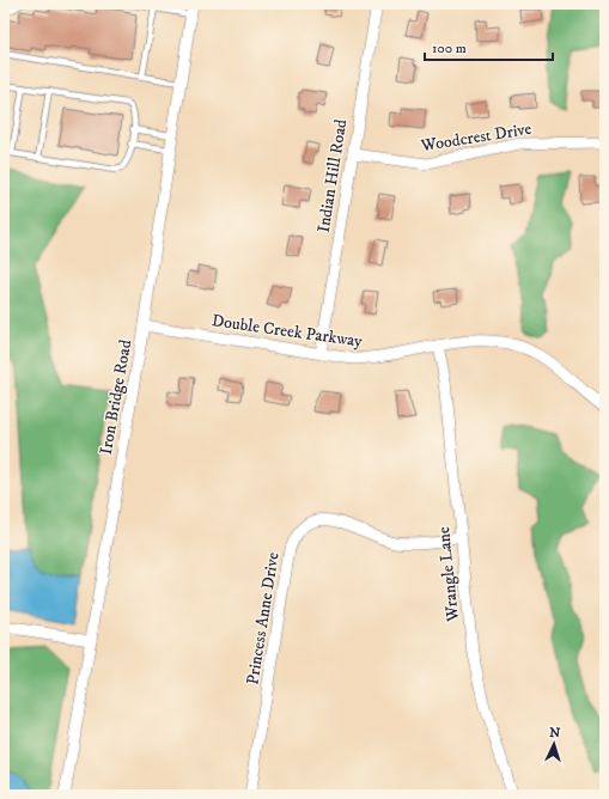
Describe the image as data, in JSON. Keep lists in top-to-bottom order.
{
  "streets": {
    "street": [
      "Woodcrest Drive",
      "Indian Hill Road",
      "Double Creek Parkway",
      "Iron Bridge Road",
      "Wrangle Lane",
      "Princess Anne Drive"
    ]
  },
  "crossings": [
    ["Woodcrest Drive", "Indian Hill Road"],
    ["Indian Hill Road", "Double Creek Parkway"],
    ["Double Creek Parkway", "Iron Bridge Road"],
    ["Double Creek Parkway", "Wrangle Lane"],
    ["Wrangle Lane", "Princess Anne Drive"]
  ],
  "scale_bar": "100 m",
  "north": "top"
}
